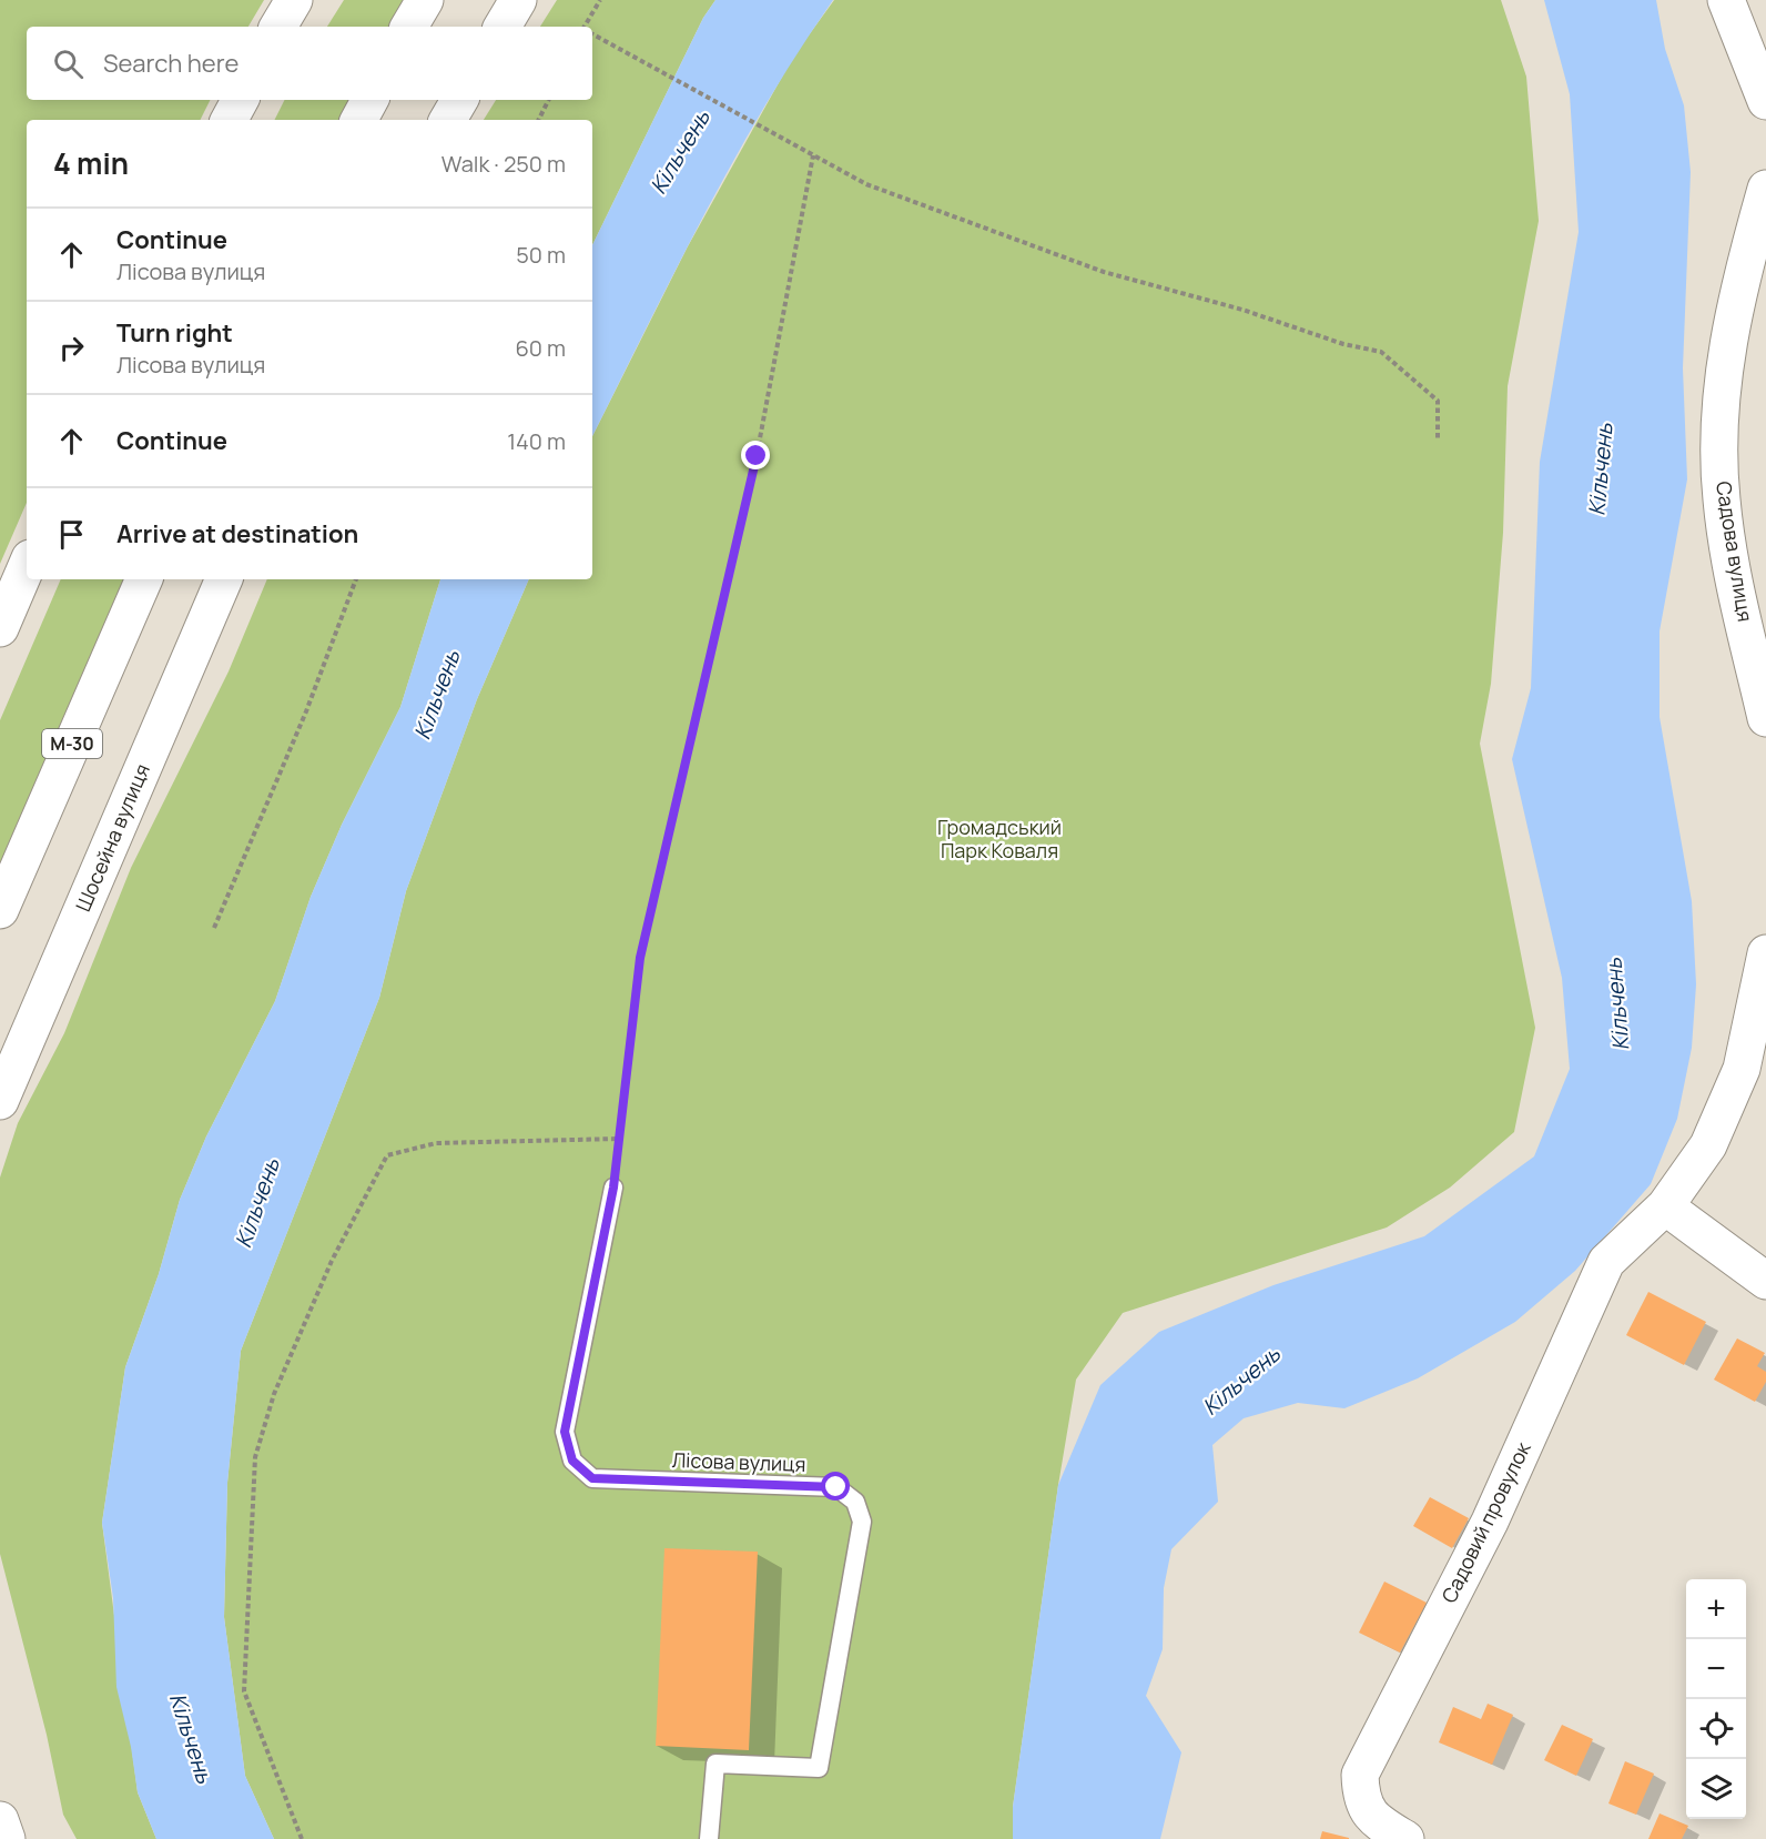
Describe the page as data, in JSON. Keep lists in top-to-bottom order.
{
  "streets": {
    "main road": [
      "Садова вулиця",
      "М-30",
      "Шосейна вулиця",
      "Садовий провулок"
    ],
    "lane": ["Лісова вулиця"]
  },
  "water": ["Кільчень"],
  "parks": ["Громадський Парк Коваля"],
  "page": {
    "search": "Search here",
    "heading": ["4 min", "Walk · 250 m"],
    "list": [
      ["Continue", "Лісова вулиця", "50 m"],
      ["Turn right", "Лісова вулиця", "60 m"],
      ["Continue", "140 m"],
      "Arrive at destination"
    ],
    "map_buttons": ["+", "−"]
  }
}
